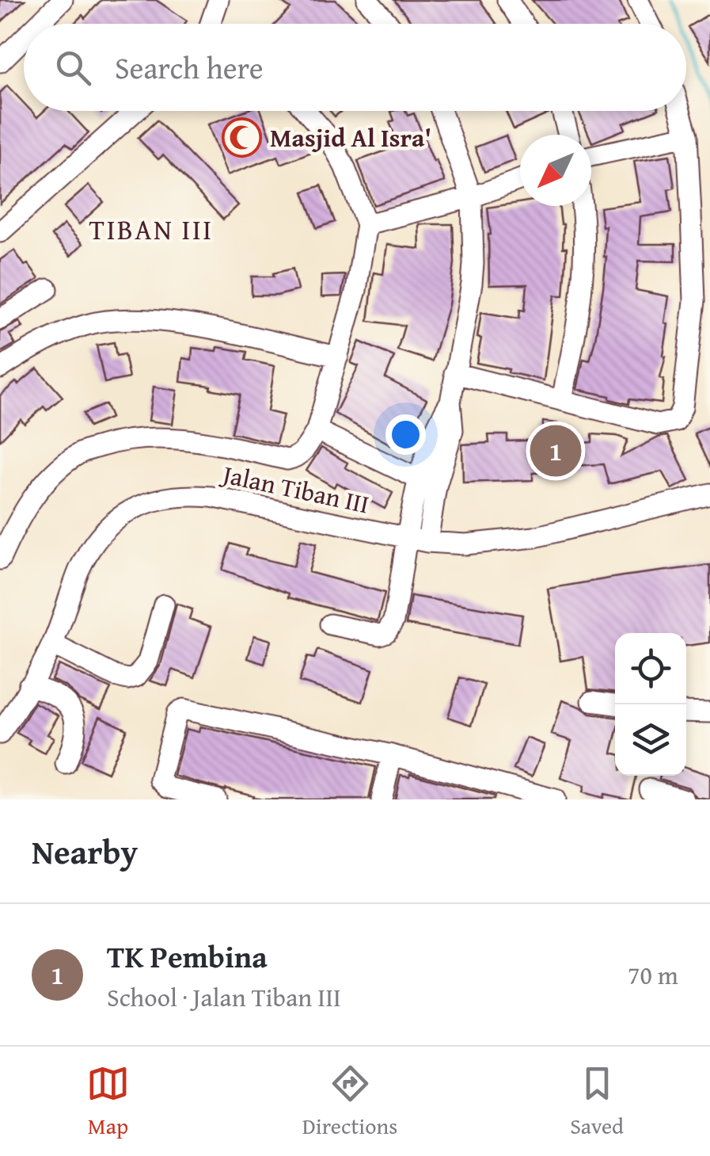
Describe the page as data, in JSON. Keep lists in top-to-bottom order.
{
  "streets": {
    "street": ["Jalan Tiban III"]
  },
  "districts": ["TIBAN III"],
  "places": {
    "mosque": ["Masjid Al Isra'"]
  },
  "north": "bottom left",
  "page": {
    "search": "Search here",
    "pins": "1",
    "heading": "Nearby",
    "list": [
      {
        "mark": "1",
        "name": "TK Pembina",
        "note": "School · Jalan Tiban III",
        "value": "70 m"
      }
    ],
    "nav": ["Map", "Directions", "Saved"]
  }
}
